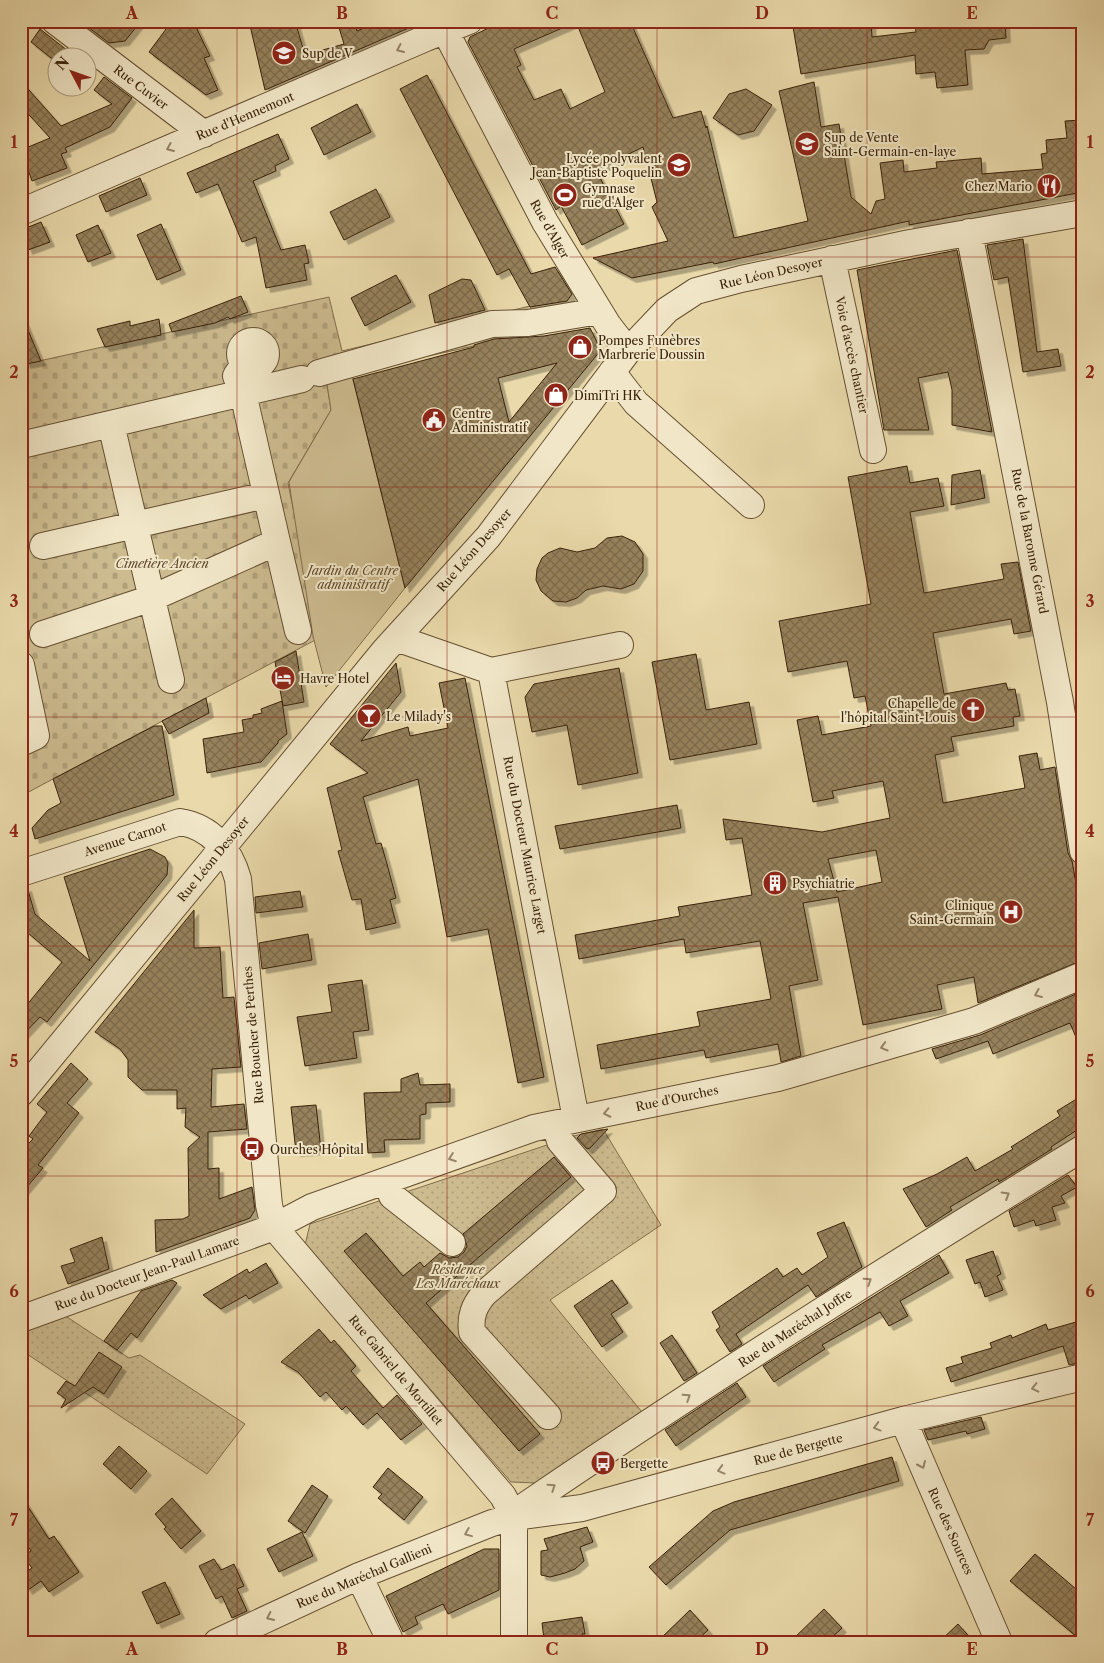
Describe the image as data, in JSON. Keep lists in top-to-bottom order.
{
  "streets": {
    "street": [
      "Rue Cuvier",
      "Rue d'Hennemont",
      "Rue d'Alger",
      "Rue Léon Desoyer",
      "Voie d'accès chantier",
      "Rue de la Baronne Gérard",
      "Avenue Carnot",
      "Rue du Docteur Maurice Larget",
      "Rue Boucher de Perthes",
      "Rue d'Ourches",
      "Rue du Docteur Jean-Paul Lamare",
      "Rue du Maréchal Joffre",
      "Rue Gabriel de Mortillet",
      "Rue de Bergette",
      "Rue des Sources",
      "Rue du Maréchal Gallieni"
    ]
  },
  "crossings": [
    ["Rue Cuvier", "Rue d'Hennemont"],
    ["Rue d'Hennemont", "Rue d'Alger"],
    ["Rue d'Alger", "Rue Léon Desoyer"],
    ["Rue Léon Desoyer", "Voie d'accès chantier"],
    ["Rue Léon Desoyer", "Rue de la Baronne Gérard"],
    ["Rue Léon Desoyer", "Avenue Carnot"],
    ["Rue Léon Desoyer", "Rue Boucher de Perthes"],
    ["Avenue Carnot", "Rue Boucher de Perthes"],
    ["Rue du Docteur Maurice Larget", "Rue d'Ourches"],
    ["Rue Boucher de Perthes", "Rue d'Ourches"],
    ["Rue Boucher de Perthes", "Rue du Docteur Jean-Paul Lamare"],
    ["Rue Boucher de Perthes", "Rue Gabriel de Mortillet"],
    ["Rue d'Ourches", "Rue du Docteur Jean-Paul Lamare"],
    ["Rue d'Ourches", "Rue Gabriel de Mortillet"],
    ["Rue du Docteur Jean-Paul Lamare", "Rue Gabriel de Mortillet"],
    ["Rue du Maréchal Joffre", "Rue Gabriel de Mortillet"],
    ["Rue du Maréchal Joffre", "Rue de Bergette"],
    ["Rue du Maréchal Joffre", "Rue du Maréchal Gallieni"],
    ["Rue Gabriel de Mortillet", "Rue de Bergette"],
    ["Rue Gabriel de Mortillet", "Rue du Maréchal Gallieni"],
    ["Rue de Bergette", "Rue des Sources"],
    ["Rue de Bergette", "Rue du Maréchal Gallieni"]
  ],
  "one_way": [
    "Rue d'Hennemont",
    "Rue d'Ourches",
    "Rue du Maréchal Joffre",
    "Rue de Bergette",
    "Rue des Sources",
    "Rue du Maréchal Gallieni"
  ],
  "parks": ["Cimetière Ancien", "Jardin du Centre administratif", "Résidence Les Maréchaux"],
  "places": {
    "school or university": ["Sup de V", "Sup de Vente Saint-Germain-en-laye", "Lycée polyvalent Jean-Baptiste Poquelin"],
    "restaurant": ["Chez Mario"],
    "sports": ["Gymnase rue d'Alger"],
    "shop": ["Pompes Funèbres Marbrerie Doussin", "DimiTri HK"],
    "public building": ["Centre Administratif"],
    "hotel": ["Havre Hotel"],
    "church": ["Chapelle de l'hôpital Saint-Louis"],
    "bar": ["Le Milady's"],
    "building": ["Psychiatrie"],
    "hospital": ["Clinique Saint-Germain"],
    "bus stop": ["Ourches Hôpital", "Bergette"]
  },
  "north": "top left",
  "grid": {
    "columns": [
      "A",
      "B",
      "C",
      "D",
      "E"
    ],
    "rows": [
      "1",
      "2",
      "3",
      "4",
      "5",
      "6",
      "7"
    ]
  }
}
